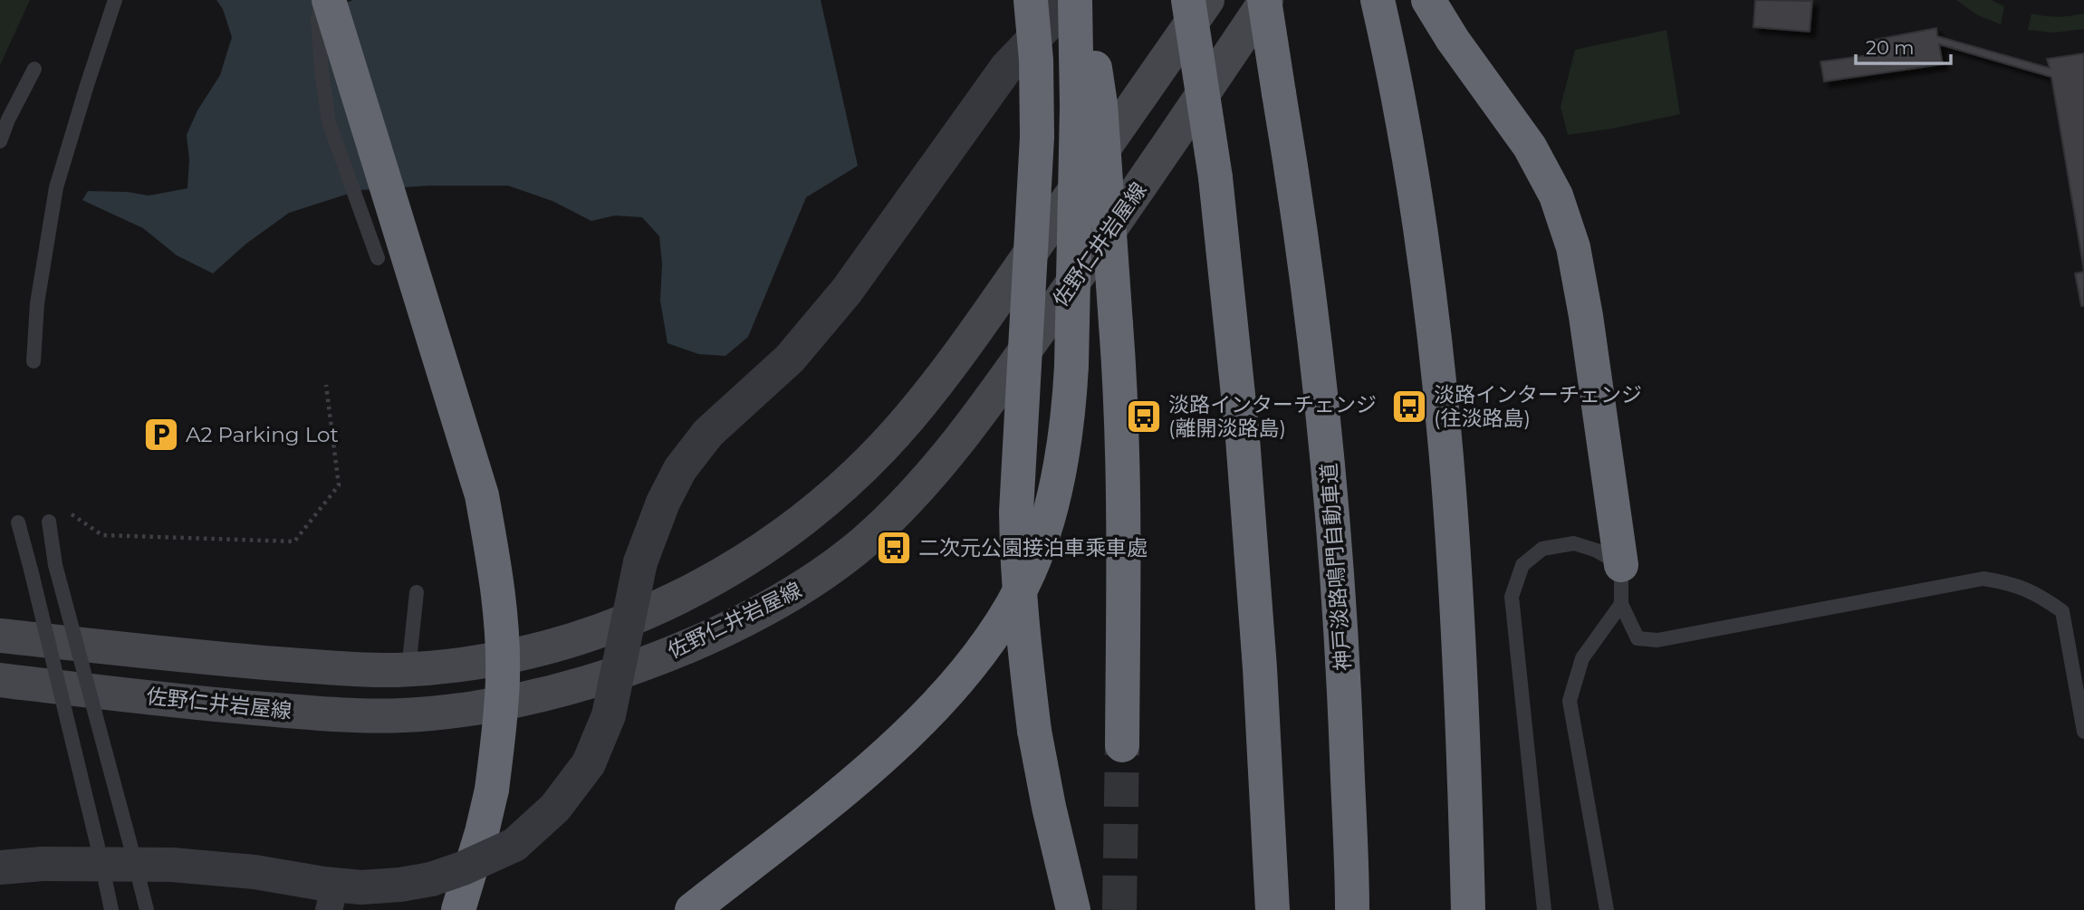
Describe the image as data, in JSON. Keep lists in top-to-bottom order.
{
  "streets": {
    "highway": ["神戸淡路鳴門自動車道"],
    "main road": ["佐野仁井岩屋線"]
  },
  "crossings": [
    ["佐野仁井岩屋線", "神戸淡路鳴門自動車道"]
  ],
  "places": {
    "bus stop": ["淡路インターチェンジ (往淡路島)", "淡路インターチェンジ (離開淡路島)", "二次元公園接泊車乘車處"],
    "parking": ["A2 Parking Lot"]
  },
  "scale_bar": "20 m"
}
